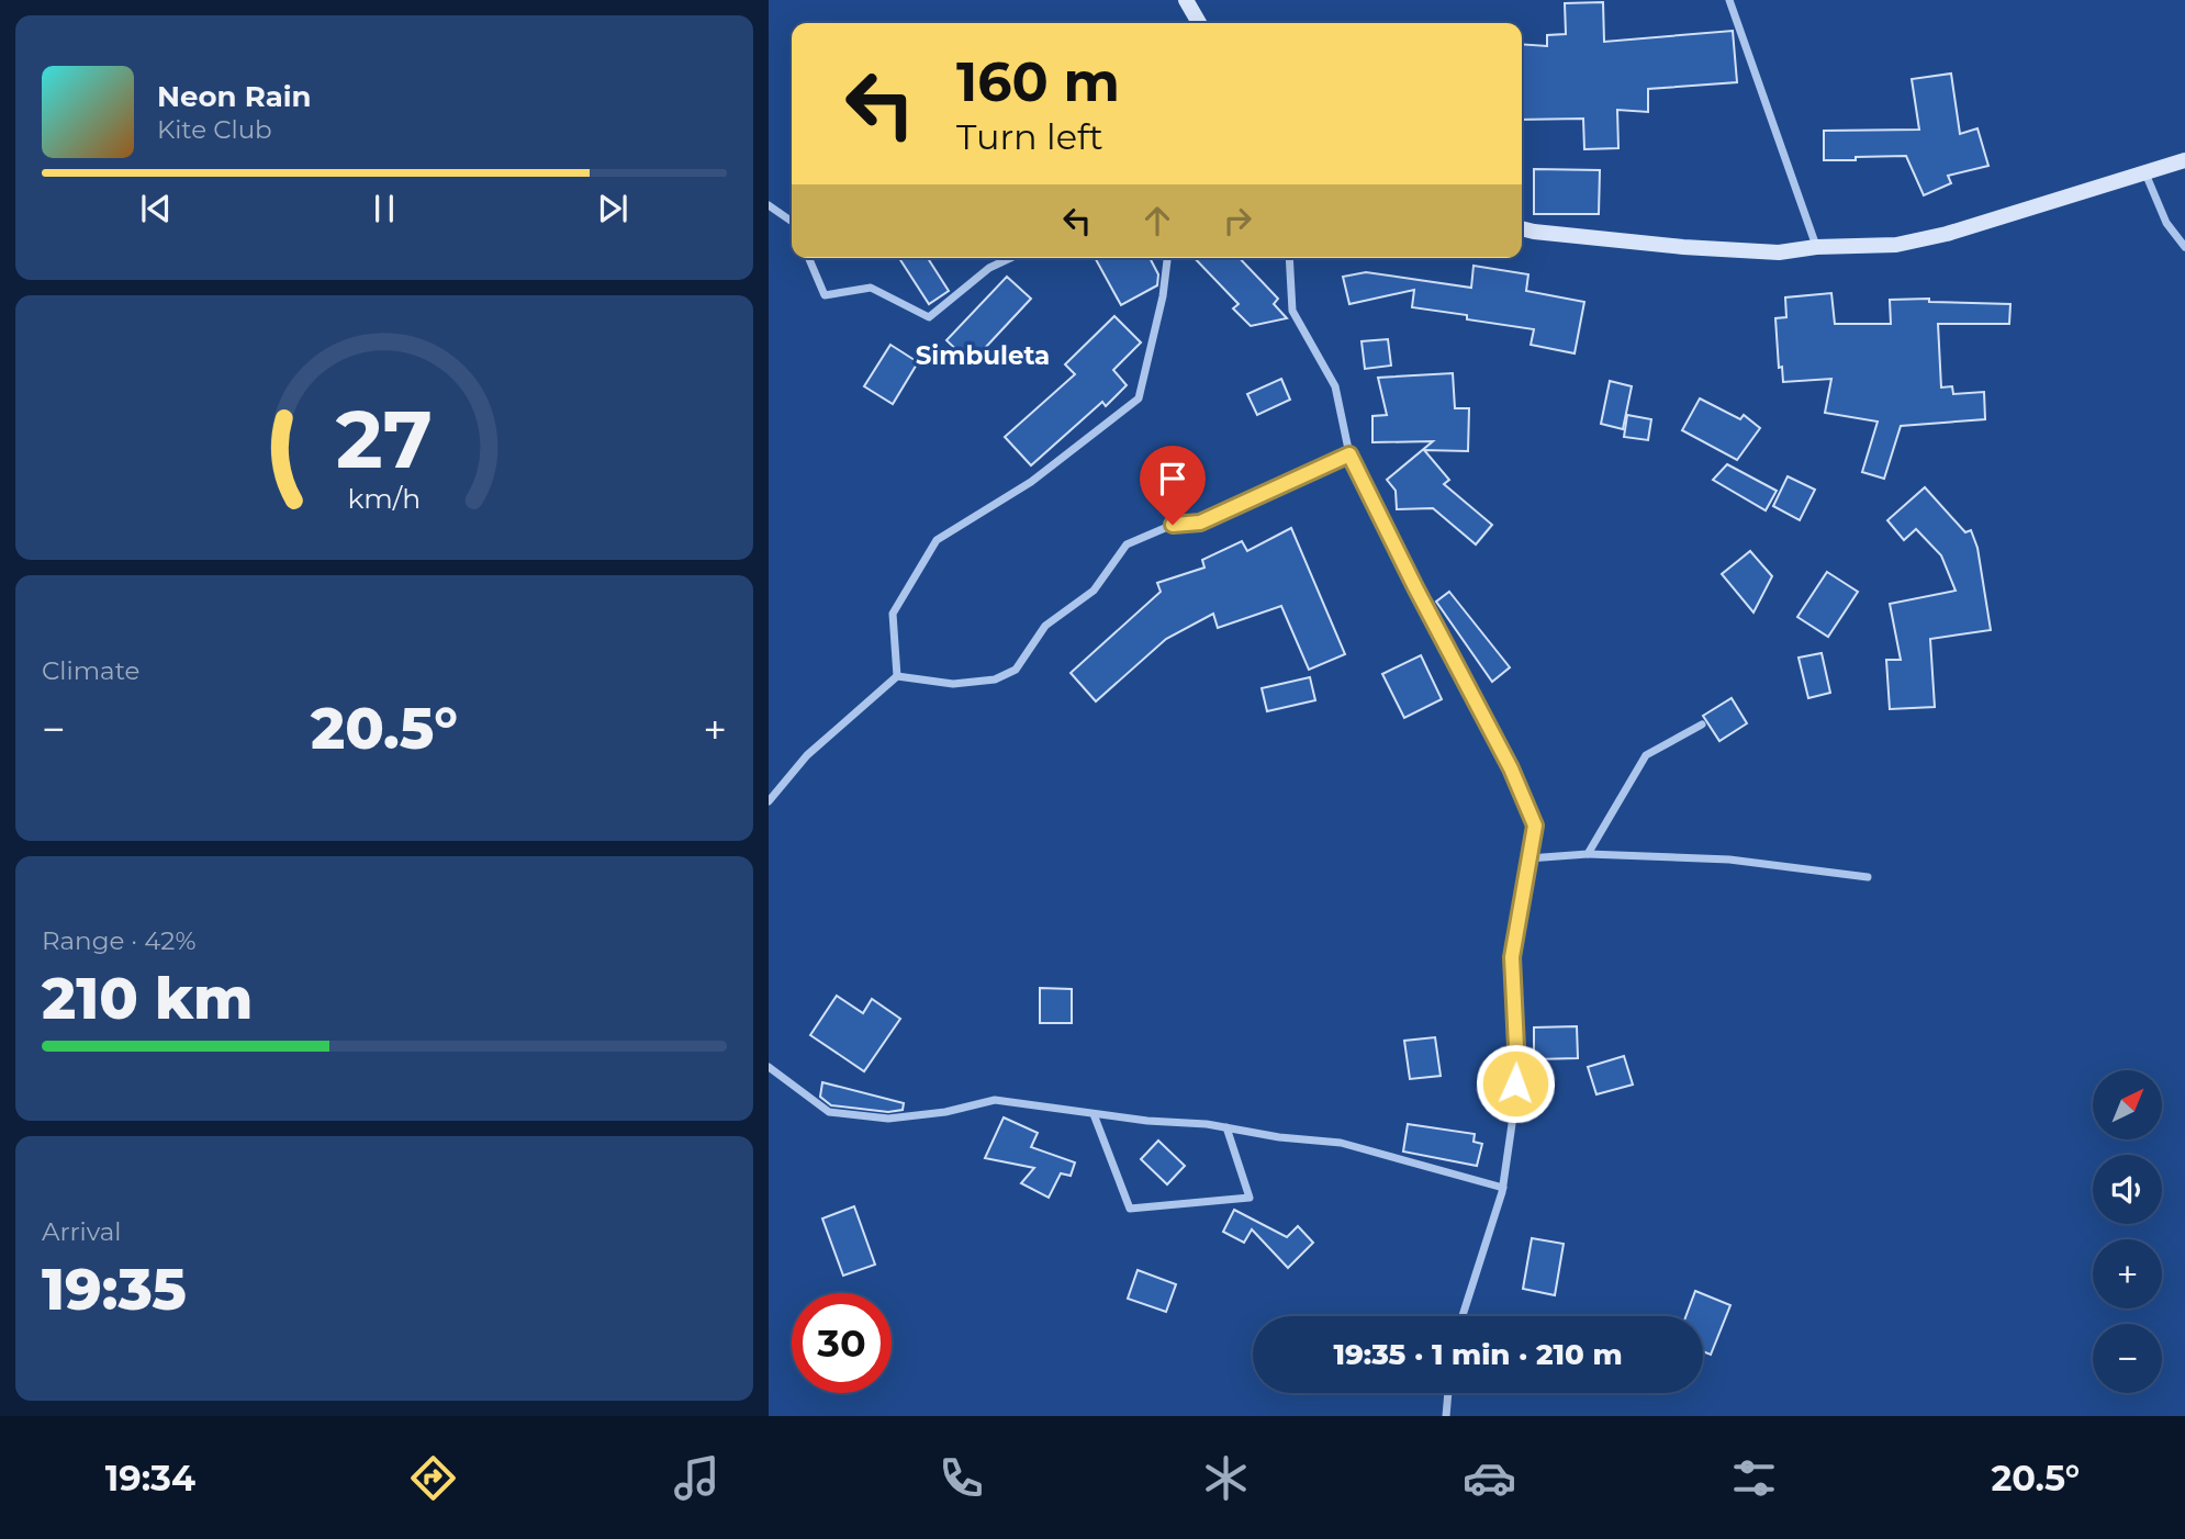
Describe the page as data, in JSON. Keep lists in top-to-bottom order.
{
  "districts": ["Simbuleta"],
  "north": "top right",
  "page": {
    "turn": ["160 m", "Turn left"],
    "song": ["Neon Rain", "Kite Club"],
    "tile": [
      "Climate",
      ["Range · 42%", "210 km"],
      ["Arrival", "19:35"]
    ],
    "heat": ["−", "20.5°", "+"],
    "map_buttons": ["+", "−"],
    "limit": "30",
    "trip": "19:35 · 1 min · 210 m",
    "tabs": ["19:34", "20.5°"],
    "gauge": ["27", "km/h"]
  }
}
